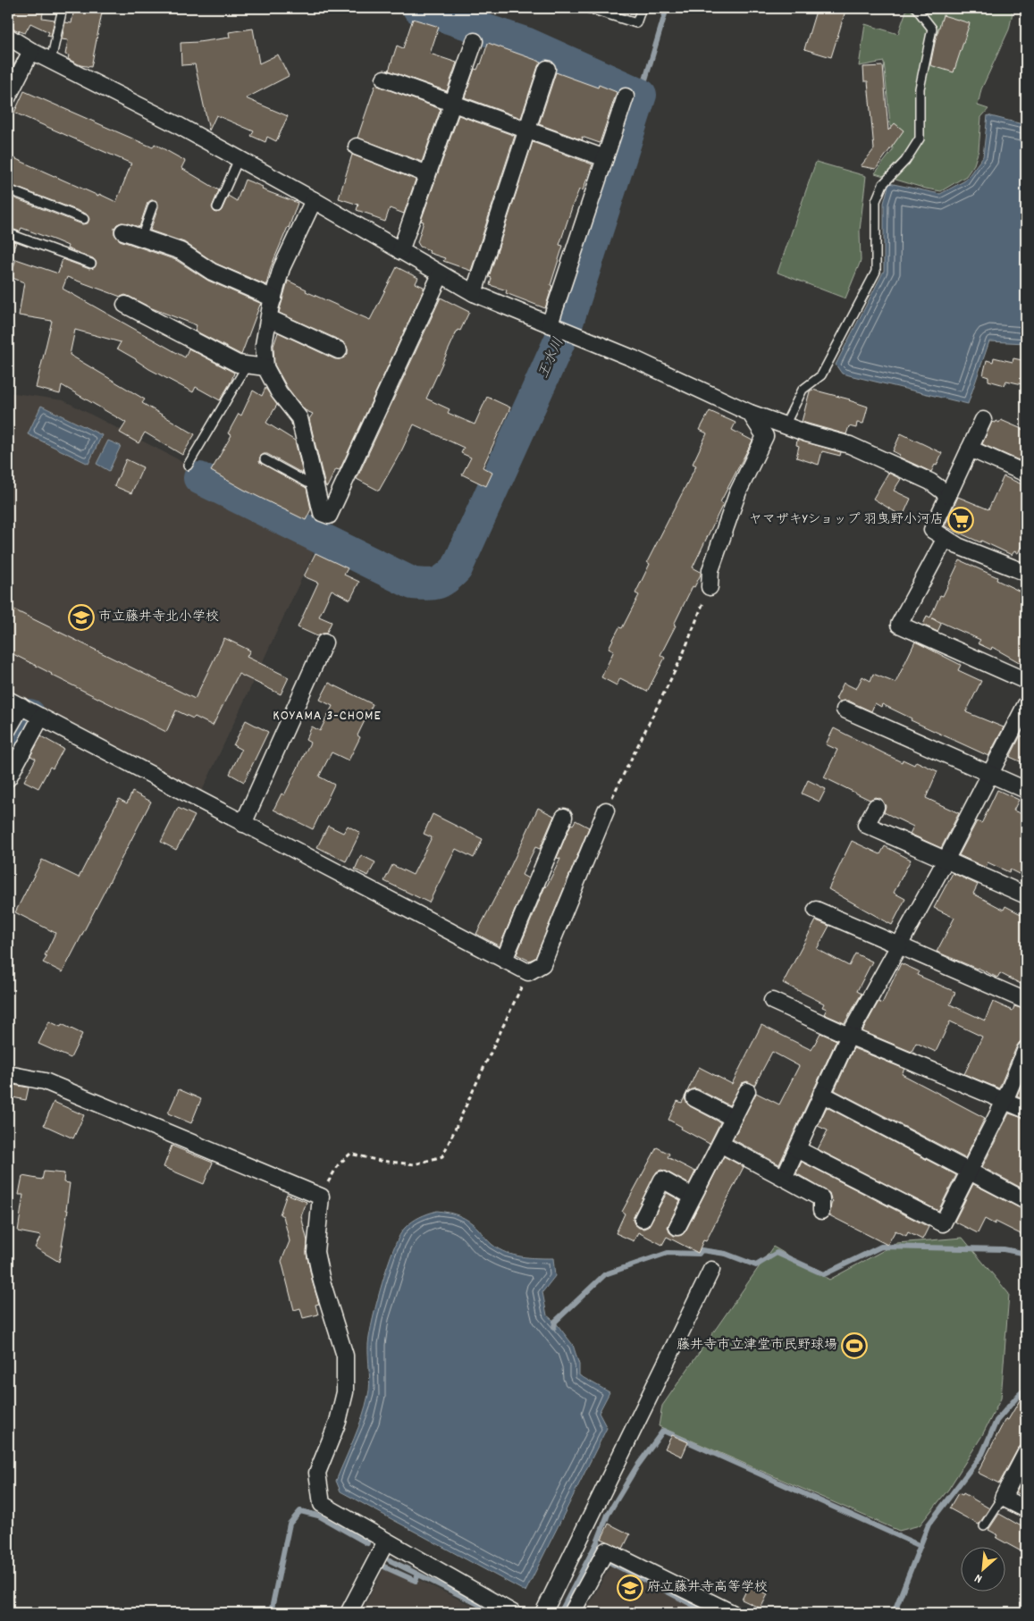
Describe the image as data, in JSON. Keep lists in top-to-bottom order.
{
  "districts": ["KOYAMA 3-CHOME"],
  "water": ["王水川"],
  "places": {
    "supermarket": ["ヤマザキYショップ 羽曳野小河店"],
    "school or university": ["市立藤井寺北小学校", "府立藤井寺高等学校"],
    "sports": ["藤井寺市立津堂市民野球場"]
  },
  "north": "bottom left"
}
